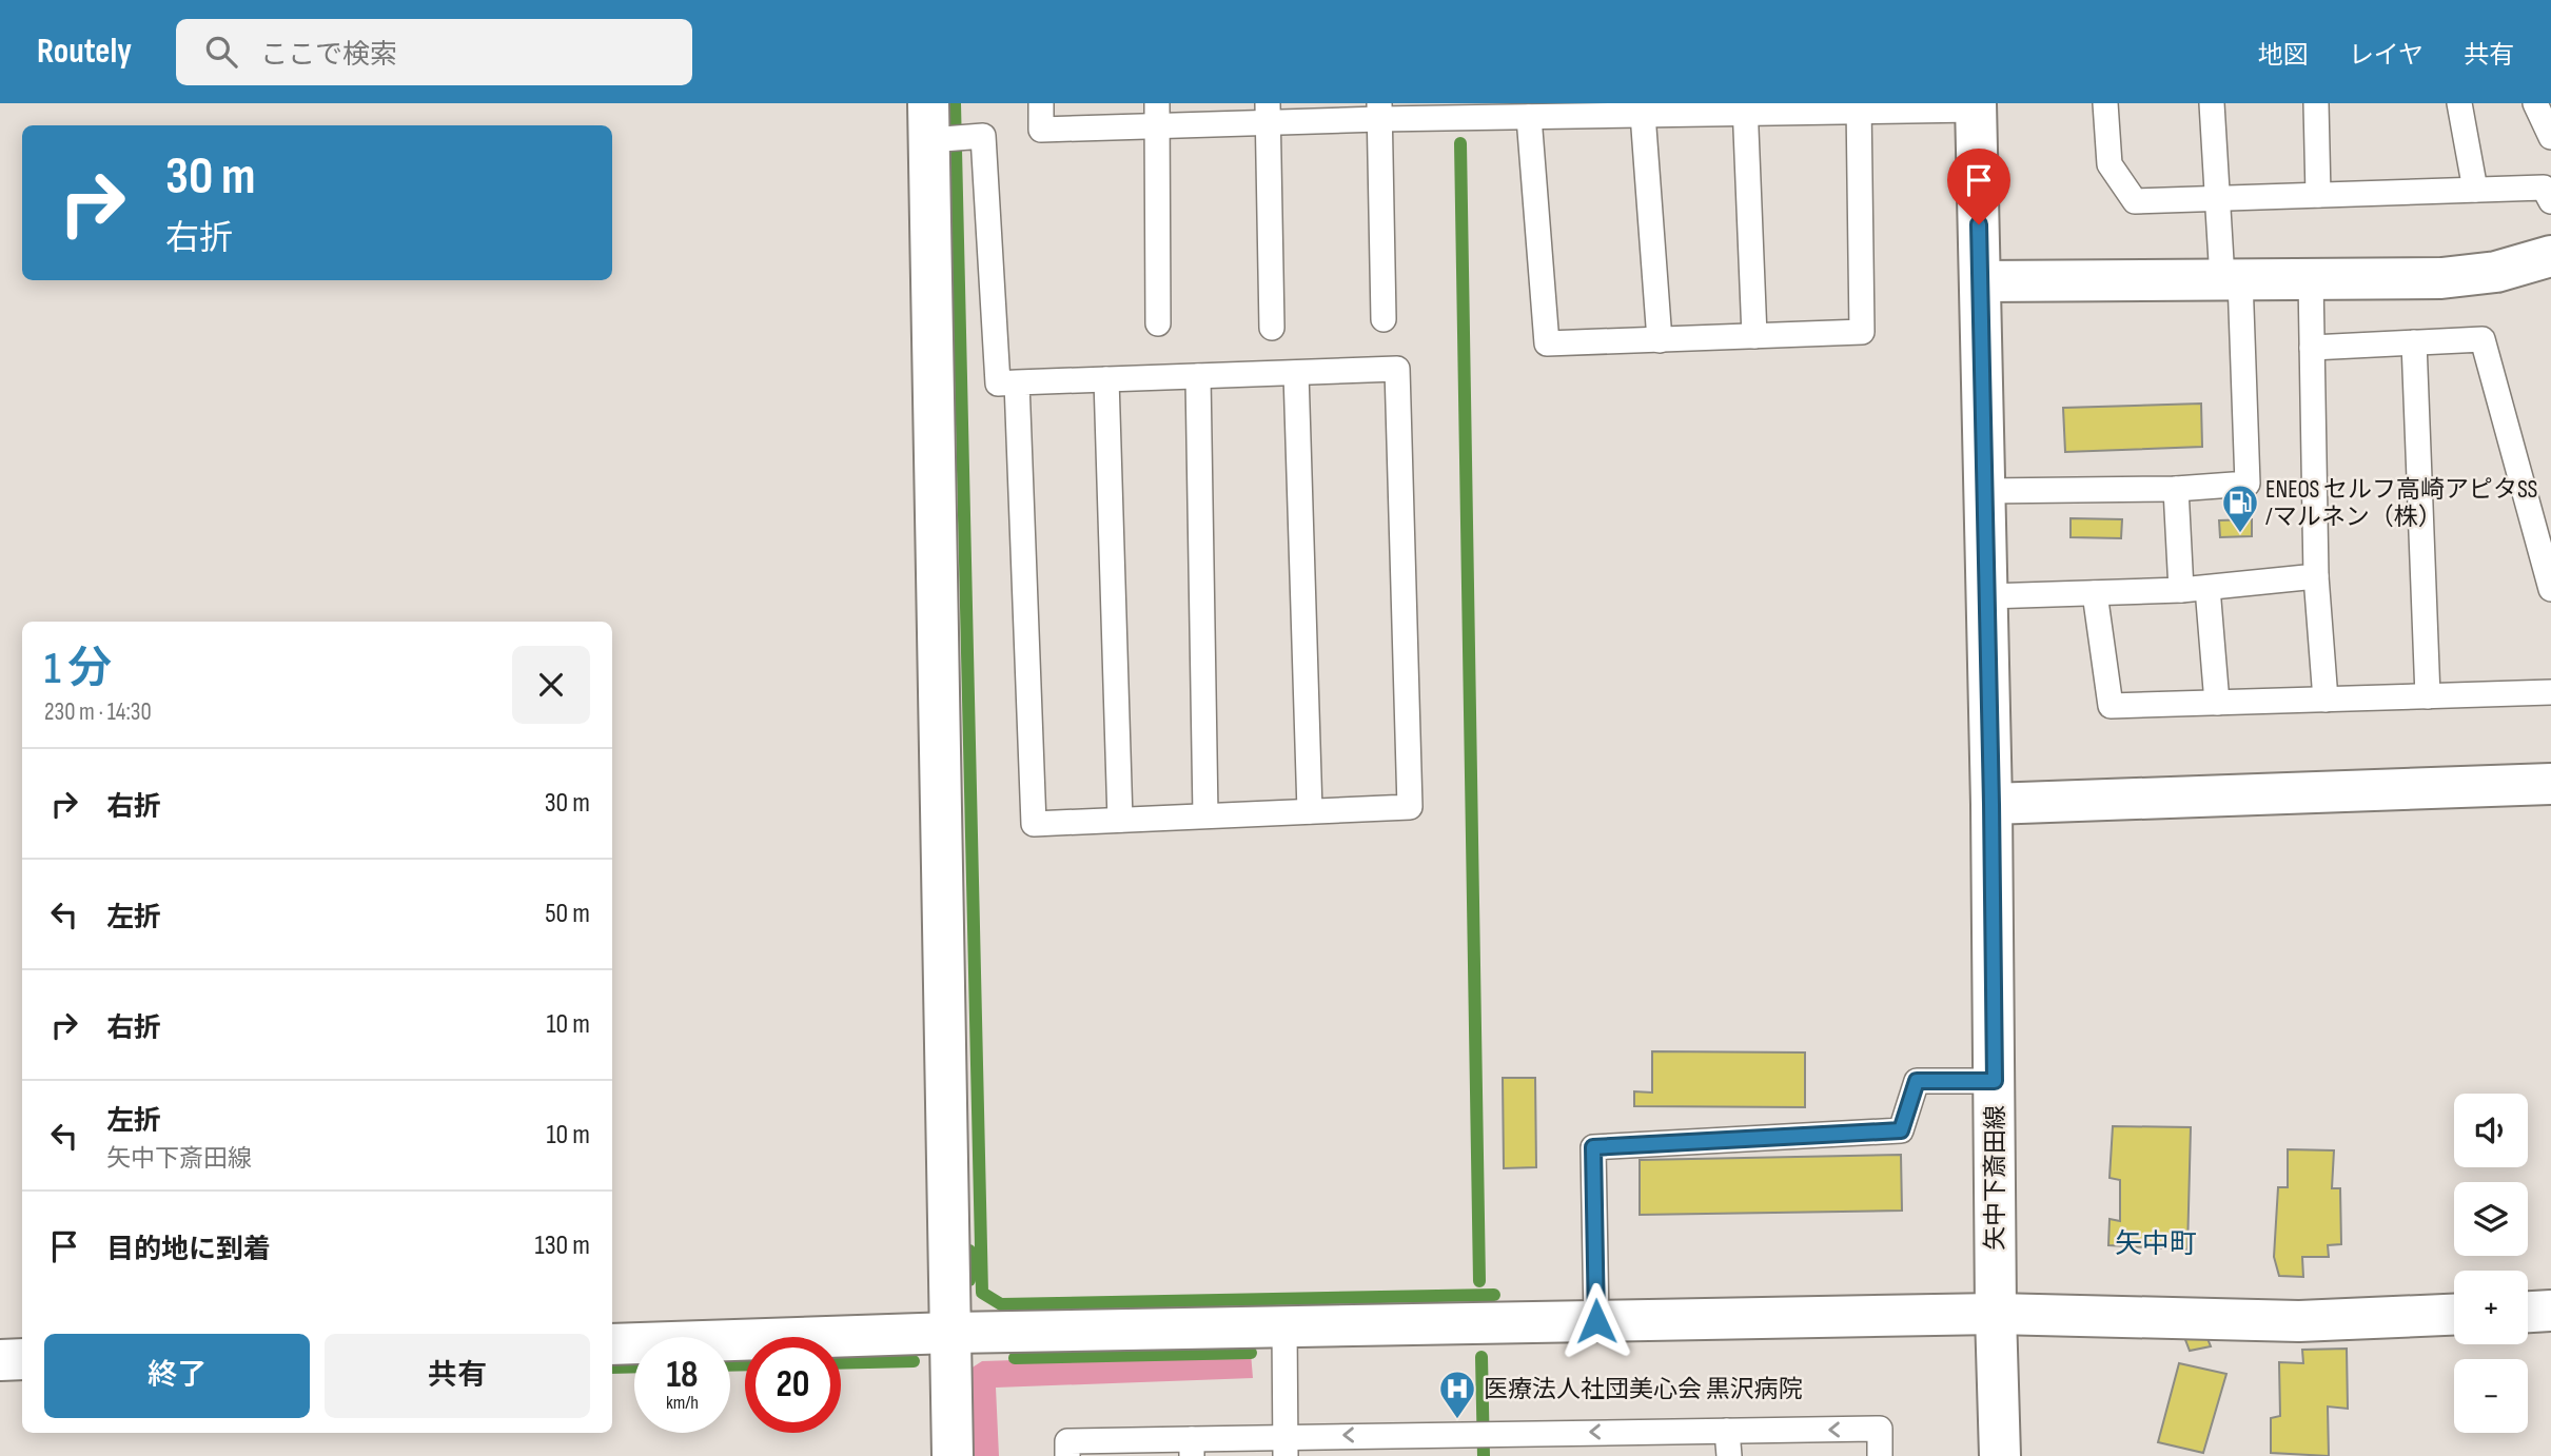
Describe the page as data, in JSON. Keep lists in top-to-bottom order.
{
  "streets": {
    "street": ["矢中下斎田線"]
  },
  "districts": ["矢中町"],
  "places": {
    "fuel station": ["ENEOS セルフ高崎アピタSS /マルネン（株）"],
    "hospital": ["医療法人社団美心会 黒沢病院"]
  },
  "page": {
    "header": "Routely",
    "search": "ここで検索",
    "nav": ["地図", "レイヤ", "共有"],
    "turn": ["30 m", "右折"],
    "heading": ["1 分", "230 m · 14:30"],
    "list": [
      {
        "name": "右折",
        "value": "30 m"
      },
      {
        "name": "左折",
        "value": "50 m"
      },
      {
        "name": "右折",
        "value": "10 m"
      },
      {
        "name": "左折",
        "note": "矢中下斎田線",
        "value": "10 m"
      },
      {
        "name": "目的地に到着",
        "value": "130 m"
      }
    ],
    "map_buttons": ["+", "−"],
    "buttons": ["終了", "共有"],
    "speed": "18 km/h",
    "limit": "20"
  }
}
